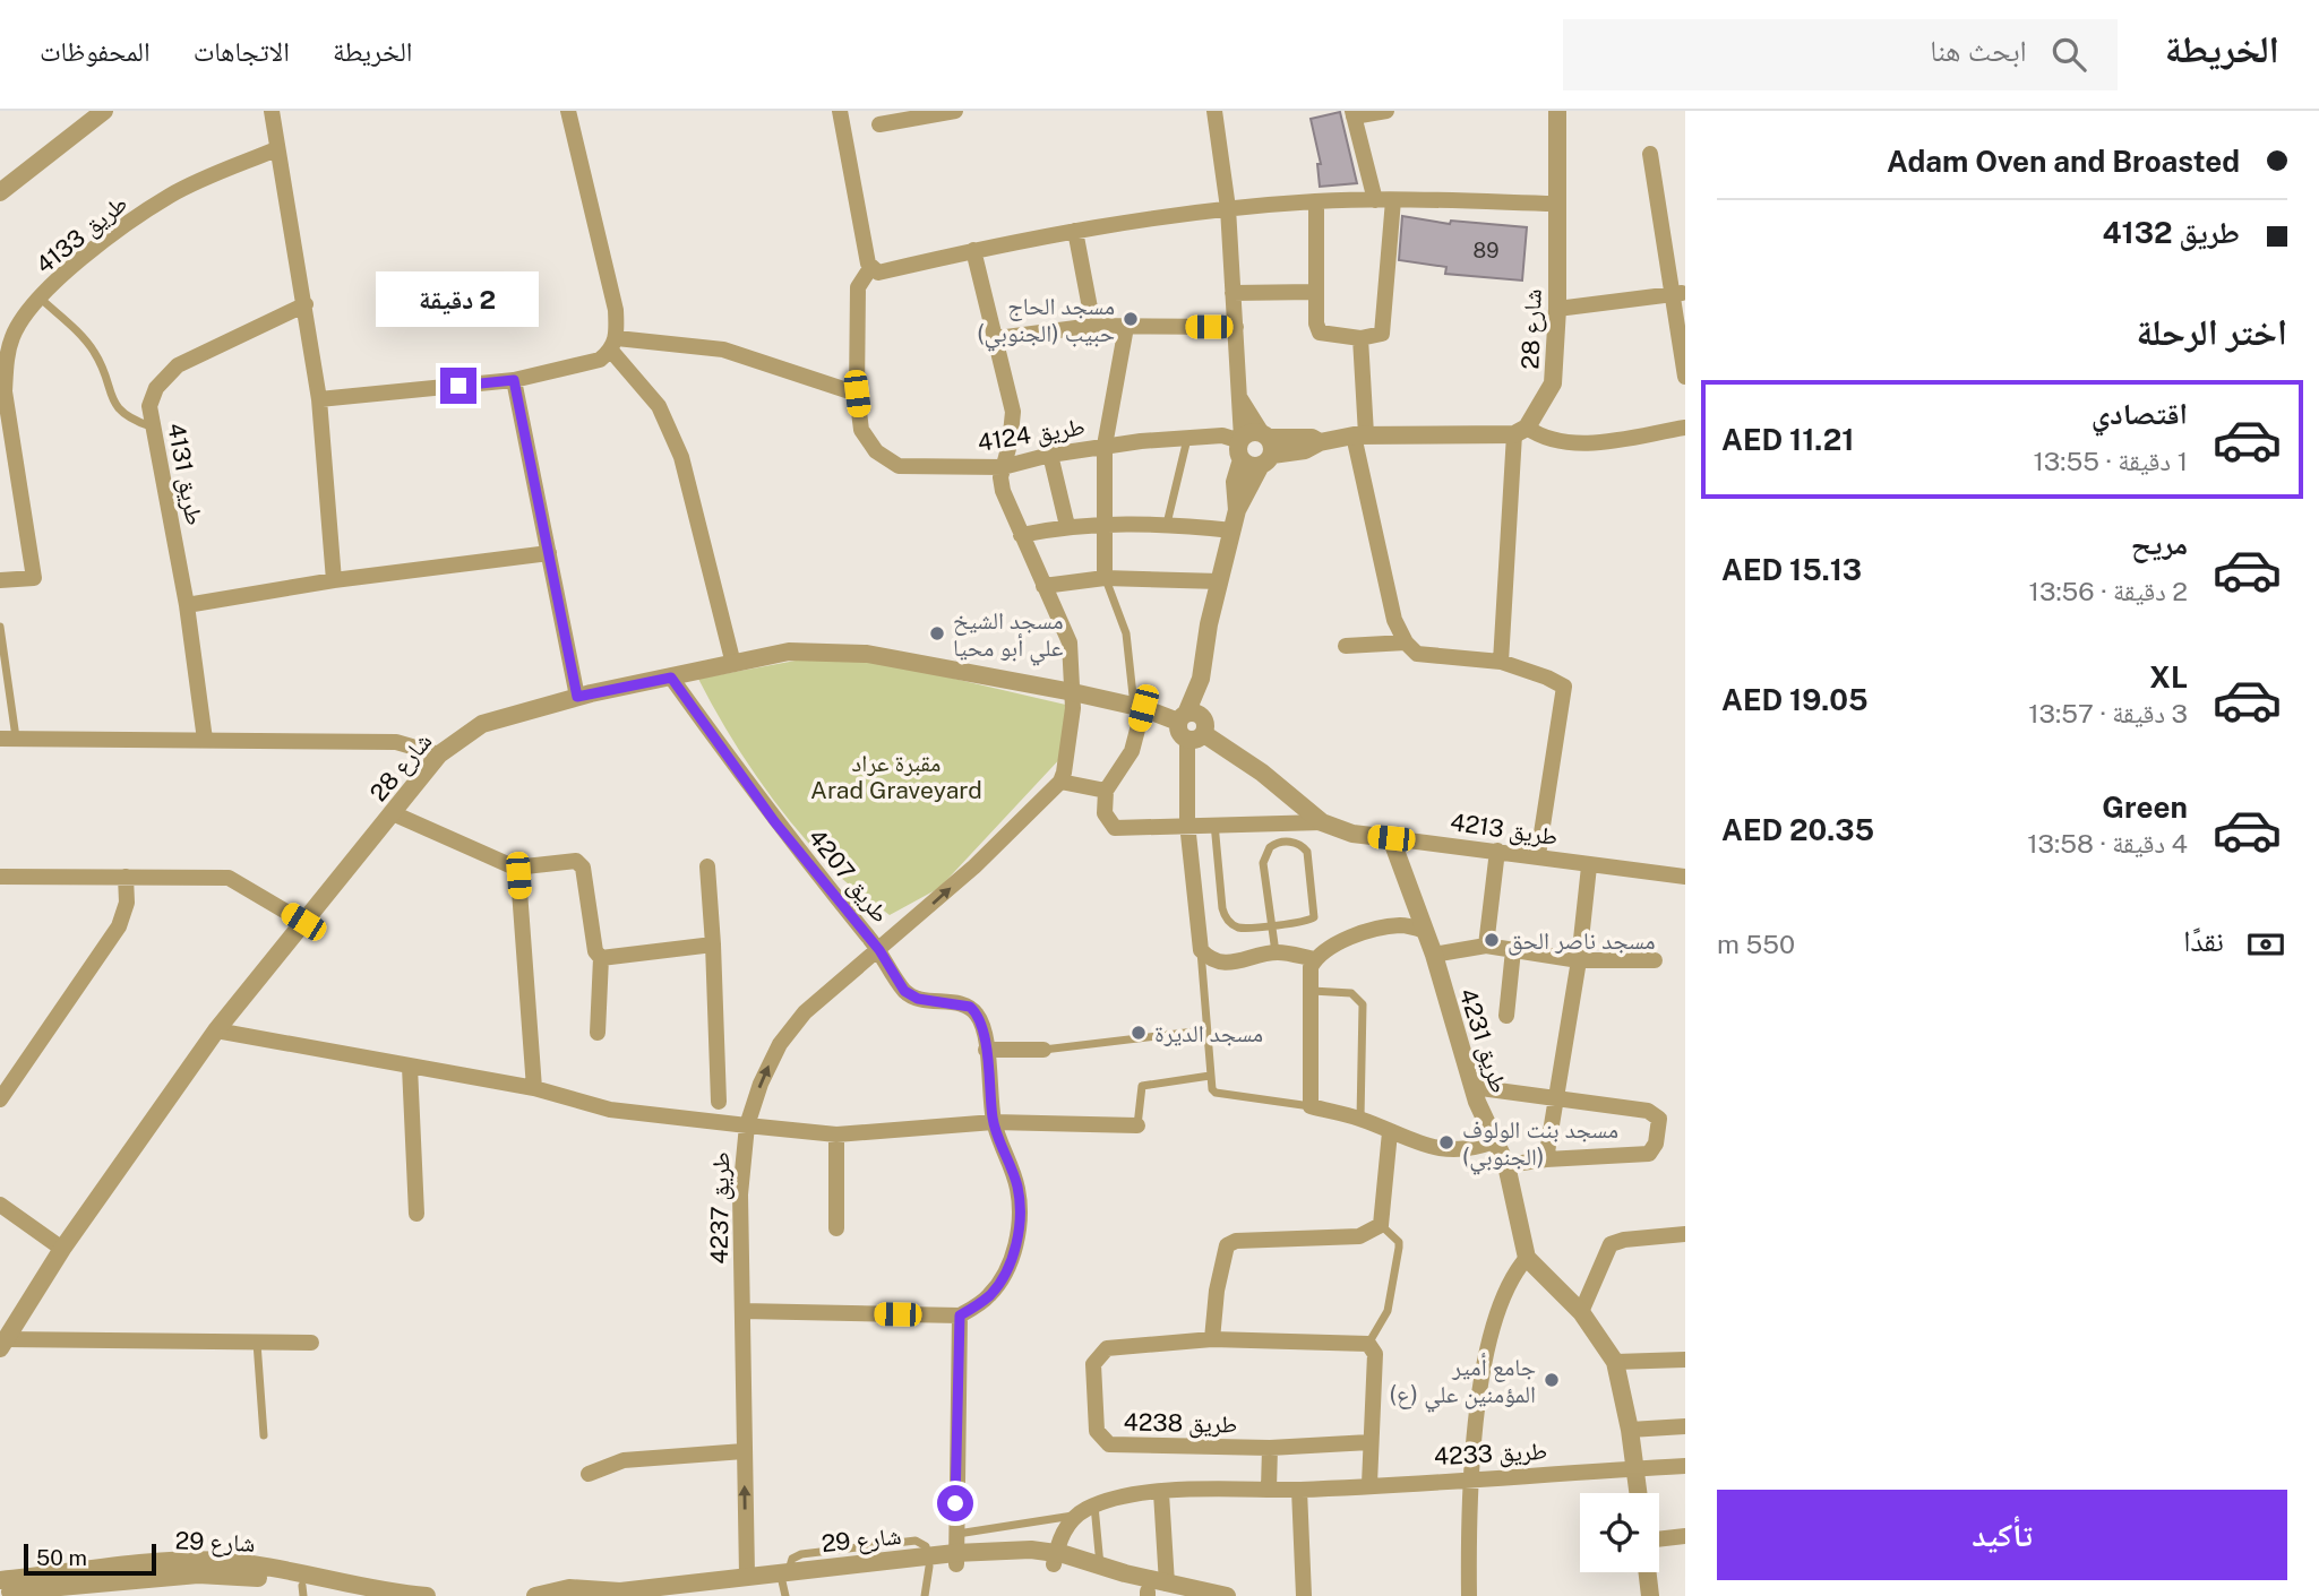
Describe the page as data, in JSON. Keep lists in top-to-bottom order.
{
  "streets": {
    "street": [
      "طريق 4133",
      "شارع 28",
      "طريق 4124",
      "طريق 4131",
      "طريق 4213",
      "طريق 4207",
      "طريق 4231",
      "طريق 4237",
      "طريق 4238",
      "طريق 4233",
      "شارع 29"
    ]
  },
  "crossings": [
    ["شارع 28", "طريق 4213"],
    ["شارع 28", "طريق 4207"],
    ["طريق 4213", "طريق 4231"],
    ["طريق 4207", "طريق 4237"],
    ["طريق 4237", "شارع 29"]
  ],
  "one_way": ["طريق 4237"],
  "parks": ["مقبرة عراد Arad Graveyard"],
  "places": [
    "مسجد الحاج حبيب (الجنوبي)",
    "مسجد الشيخ علي أبو محيا",
    "مسجد ناصر الحق",
    "مسجد الديرة",
    "مسجد بنت الولوف (الجنوبي)",
    "جامع أمير المؤمنين علي (ع)"
  ],
  "house_numbers": ["89"],
  "scale_bar": "50 m",
  "page": {
    "header": "الخريطة",
    "search": "ابحث هنا",
    "nav": ["الخريطة", "الاتجاهات", "المحفوظات"],
    "banner": ["Adam Oven and Broasted", "طريق 4132"],
    "bubble": "2 دقيقة",
    "heading": "اختر الرحلة",
    "list": [
      {
        "name": "اقتصادي",
        "note": "1 دقيقة · 13:55",
        "value": "AED 11.21"
      },
      {
        "name": "مريح",
        "note": "2 دقيقة · 13:56",
        "value": "AED 15.13"
      },
      {
        "name": "XL",
        "note": "3 دقيقة · 13:57",
        "value": "AED 19.05"
      },
      {
        "name": "Green",
        "note": "4 دقيقة · 13:58",
        "value": "AED 20.35"
      }
    ],
    "pay": ["نقدًا", "550 m"],
    "buttons": "تأكيد",
    "scale": "50 m"
  }
}
